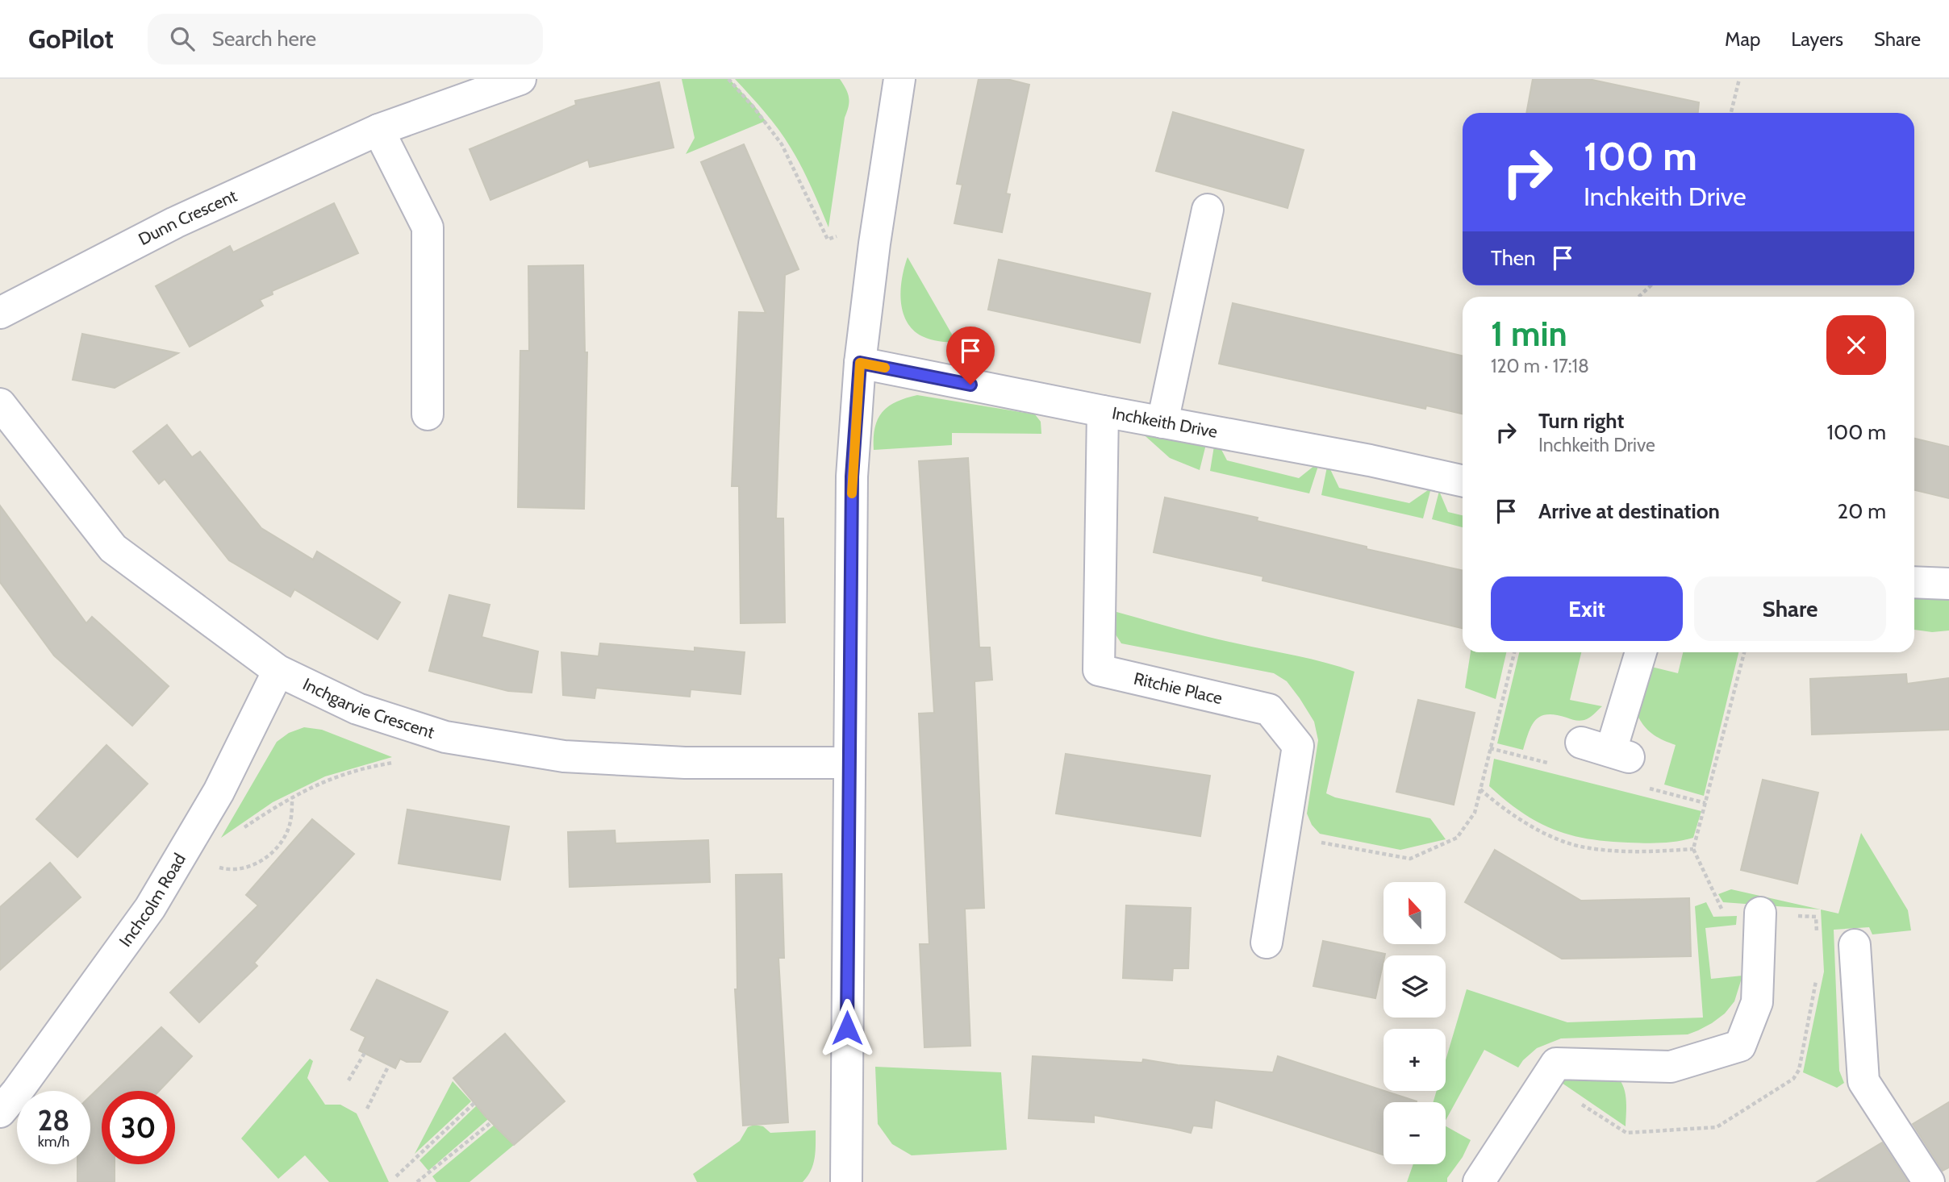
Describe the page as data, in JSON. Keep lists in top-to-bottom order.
{
  "streets": {
    "street": [
      "Dunn Crescent",
      "Inchkeith Drive",
      "Ritchie Place",
      "Inchgarvie Crescent",
      "Inchcolm Road"
    ]
  },
  "crossings": [
    ["Inchkeith Drive", "Ritchie Place"],
    ["Inchgarvie Crescent", "Inchcolm Road"]
  ],
  "north": "top",
  "page": {
    "header": "GoPilot",
    "search": "Search here",
    "nav": ["Map", "Layers", "Share"],
    "turn": ["100 m", "Inchkeith Drive"],
    "then": "Then",
    "heading": ["1 min", "120 m · 17:18"],
    "list": [
      {
        "name": "Turn right",
        "note": "Inchkeith Drive",
        "value": "100 m"
      },
      {
        "name": "Arrive at destination",
        "value": "20 m"
      }
    ],
    "buttons": ["Exit", "Share"],
    "map_buttons": ["+", "−"],
    "speed": "28 km/h",
    "limit": "30"
  }
}
